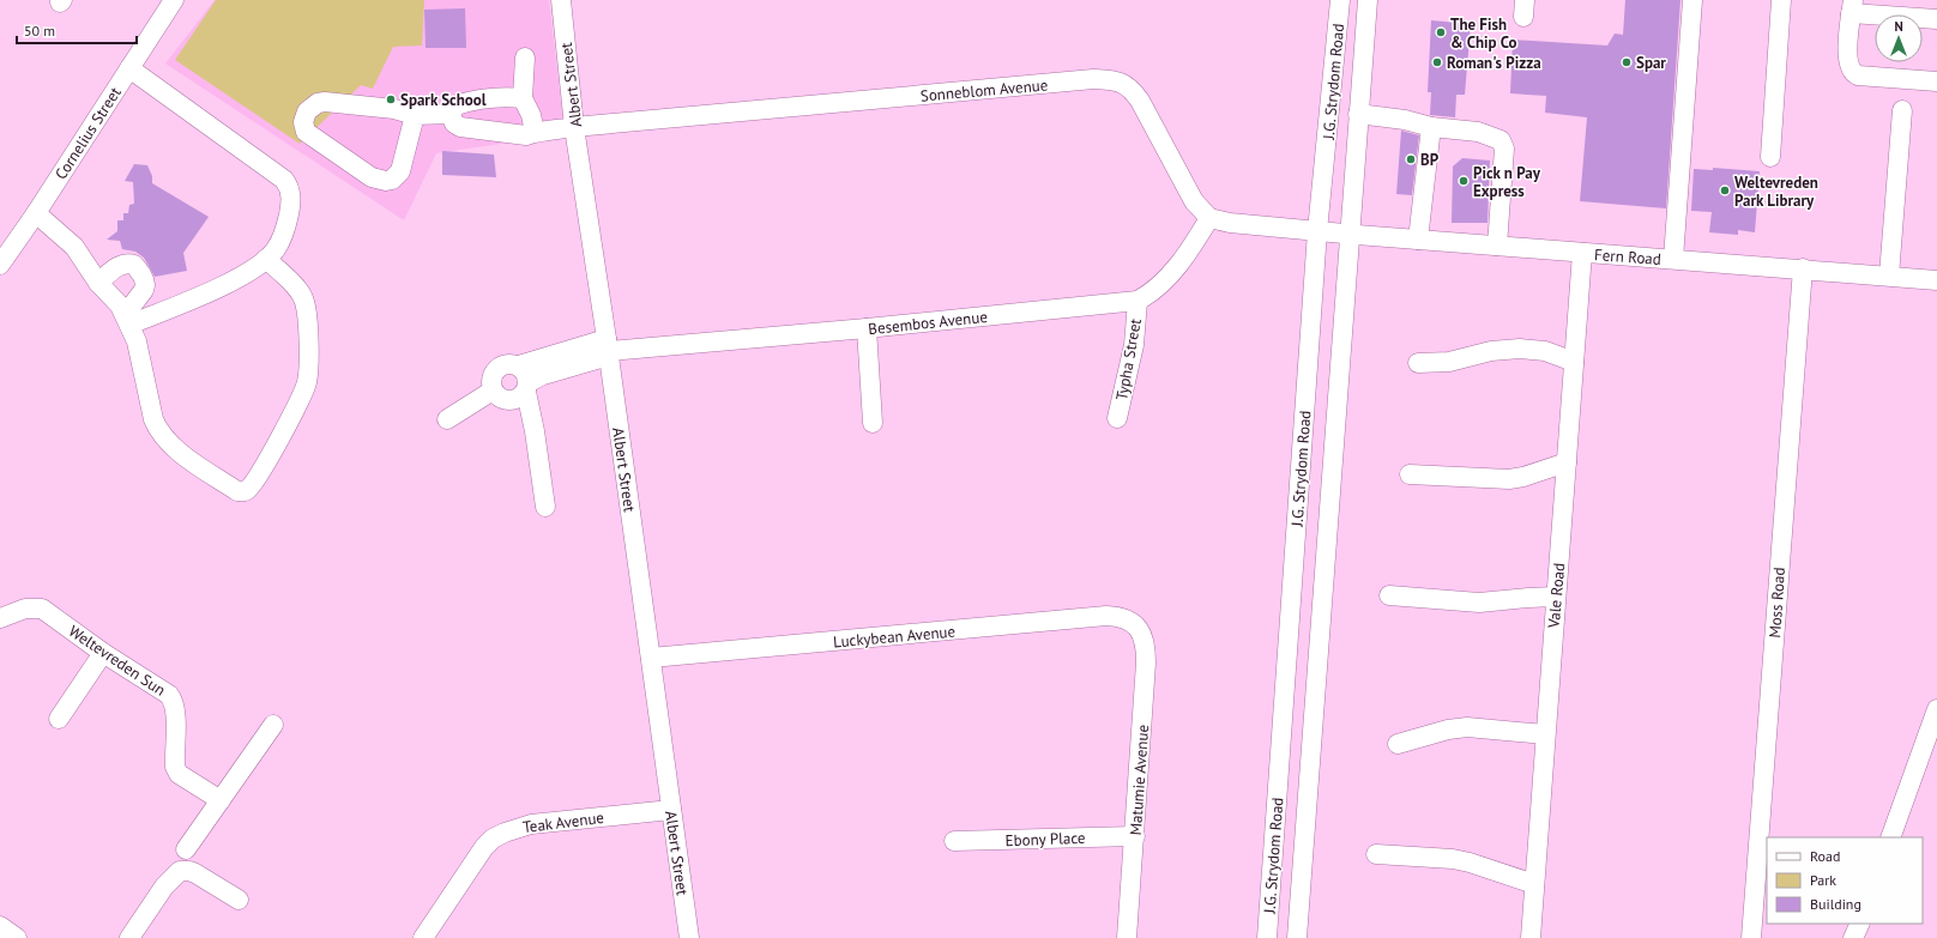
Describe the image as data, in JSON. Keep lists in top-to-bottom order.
{
  "streets": {
    "street": [
      "J.G. Strydom Road",
      "Albert Street",
      "Sonneblom Avenue",
      "Cornelius Street",
      "Fern Road",
      "Besembos Avenue",
      "Typha Street",
      "Vale Road",
      "Moss Road",
      "Luckybean Avenue",
      "Weltevreden Sun",
      "Matumie Avenue",
      "Teak Avenue",
      "Ebony Place"
    ]
  },
  "crossings": [
    ["J.G. Strydom Road", "Fern Road"],
    ["Albert Street", "Sonneblom Avenue"],
    ["Albert Street", "Besembos Avenue"],
    ["Albert Street", "Luckybean Avenue"],
    ["Albert Street", "Teak Avenue"],
    ["Sonneblom Avenue", "Besembos Avenue"],
    ["Fern Road", "Vale Road"],
    ["Fern Road", "Moss Road"],
    ["Besembos Avenue", "Typha Street"],
    ["Luckybean Avenue", "Matumie Avenue"],
    ["Matumie Avenue", "Ebony Place"]
  ],
  "places": [
    "The Fish & Chip Co",
    "Roman's Pizza",
    "Spar",
    "Spark School",
    "BP",
    "Pick n Pay Express",
    "Weltevreden Park Library"
  ],
  "legend": ["Road", "Park", "Building"],
  "scale_bar": "50 m",
  "north": "top"
}
